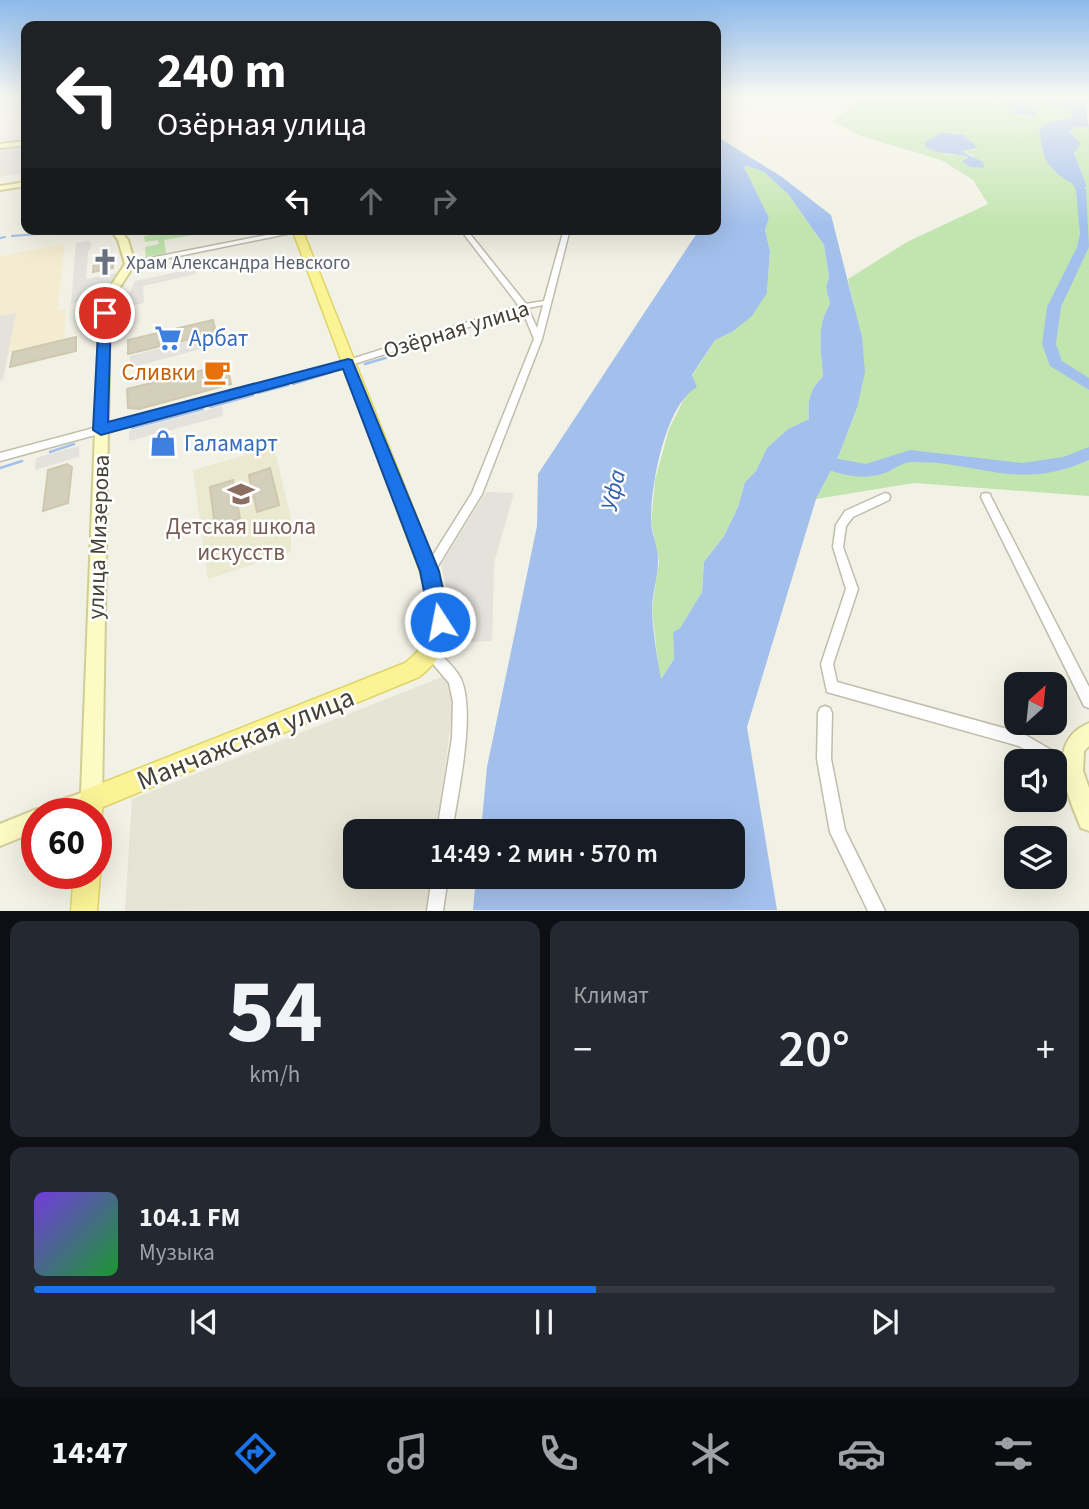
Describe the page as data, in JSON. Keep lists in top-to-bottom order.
{
  "streets": {
    "main road": ["улица Мизерова", "Манчажская улица"],
    "street": ["Озёрная улица"]
  },
  "crossings": [
    ["Озёрная улица", "улица Мизерова"]
  ],
  "water": ["Уфа"],
  "places": {
    "church": ["Храм Александра Невского"],
    "supermarket": ["Арбат"],
    "cafe": ["Сливки"],
    "shop": ["Галамарт"],
    "school or university": ["Детская школа искусств"]
  },
  "north": "top right",
  "page": {
    "turn": ["240 m", "Озёрная улица"],
    "limit": "60",
    "trip": "14:49 · 2 мин · 570 m",
    "tile": [
      ["54", "km/h"],
      "Климат"
    ],
    "heat": ["−", "20°", "+"],
    "song": ["104.1 FM", "Музыка"],
    "tabs": "14:47"
  }
}
